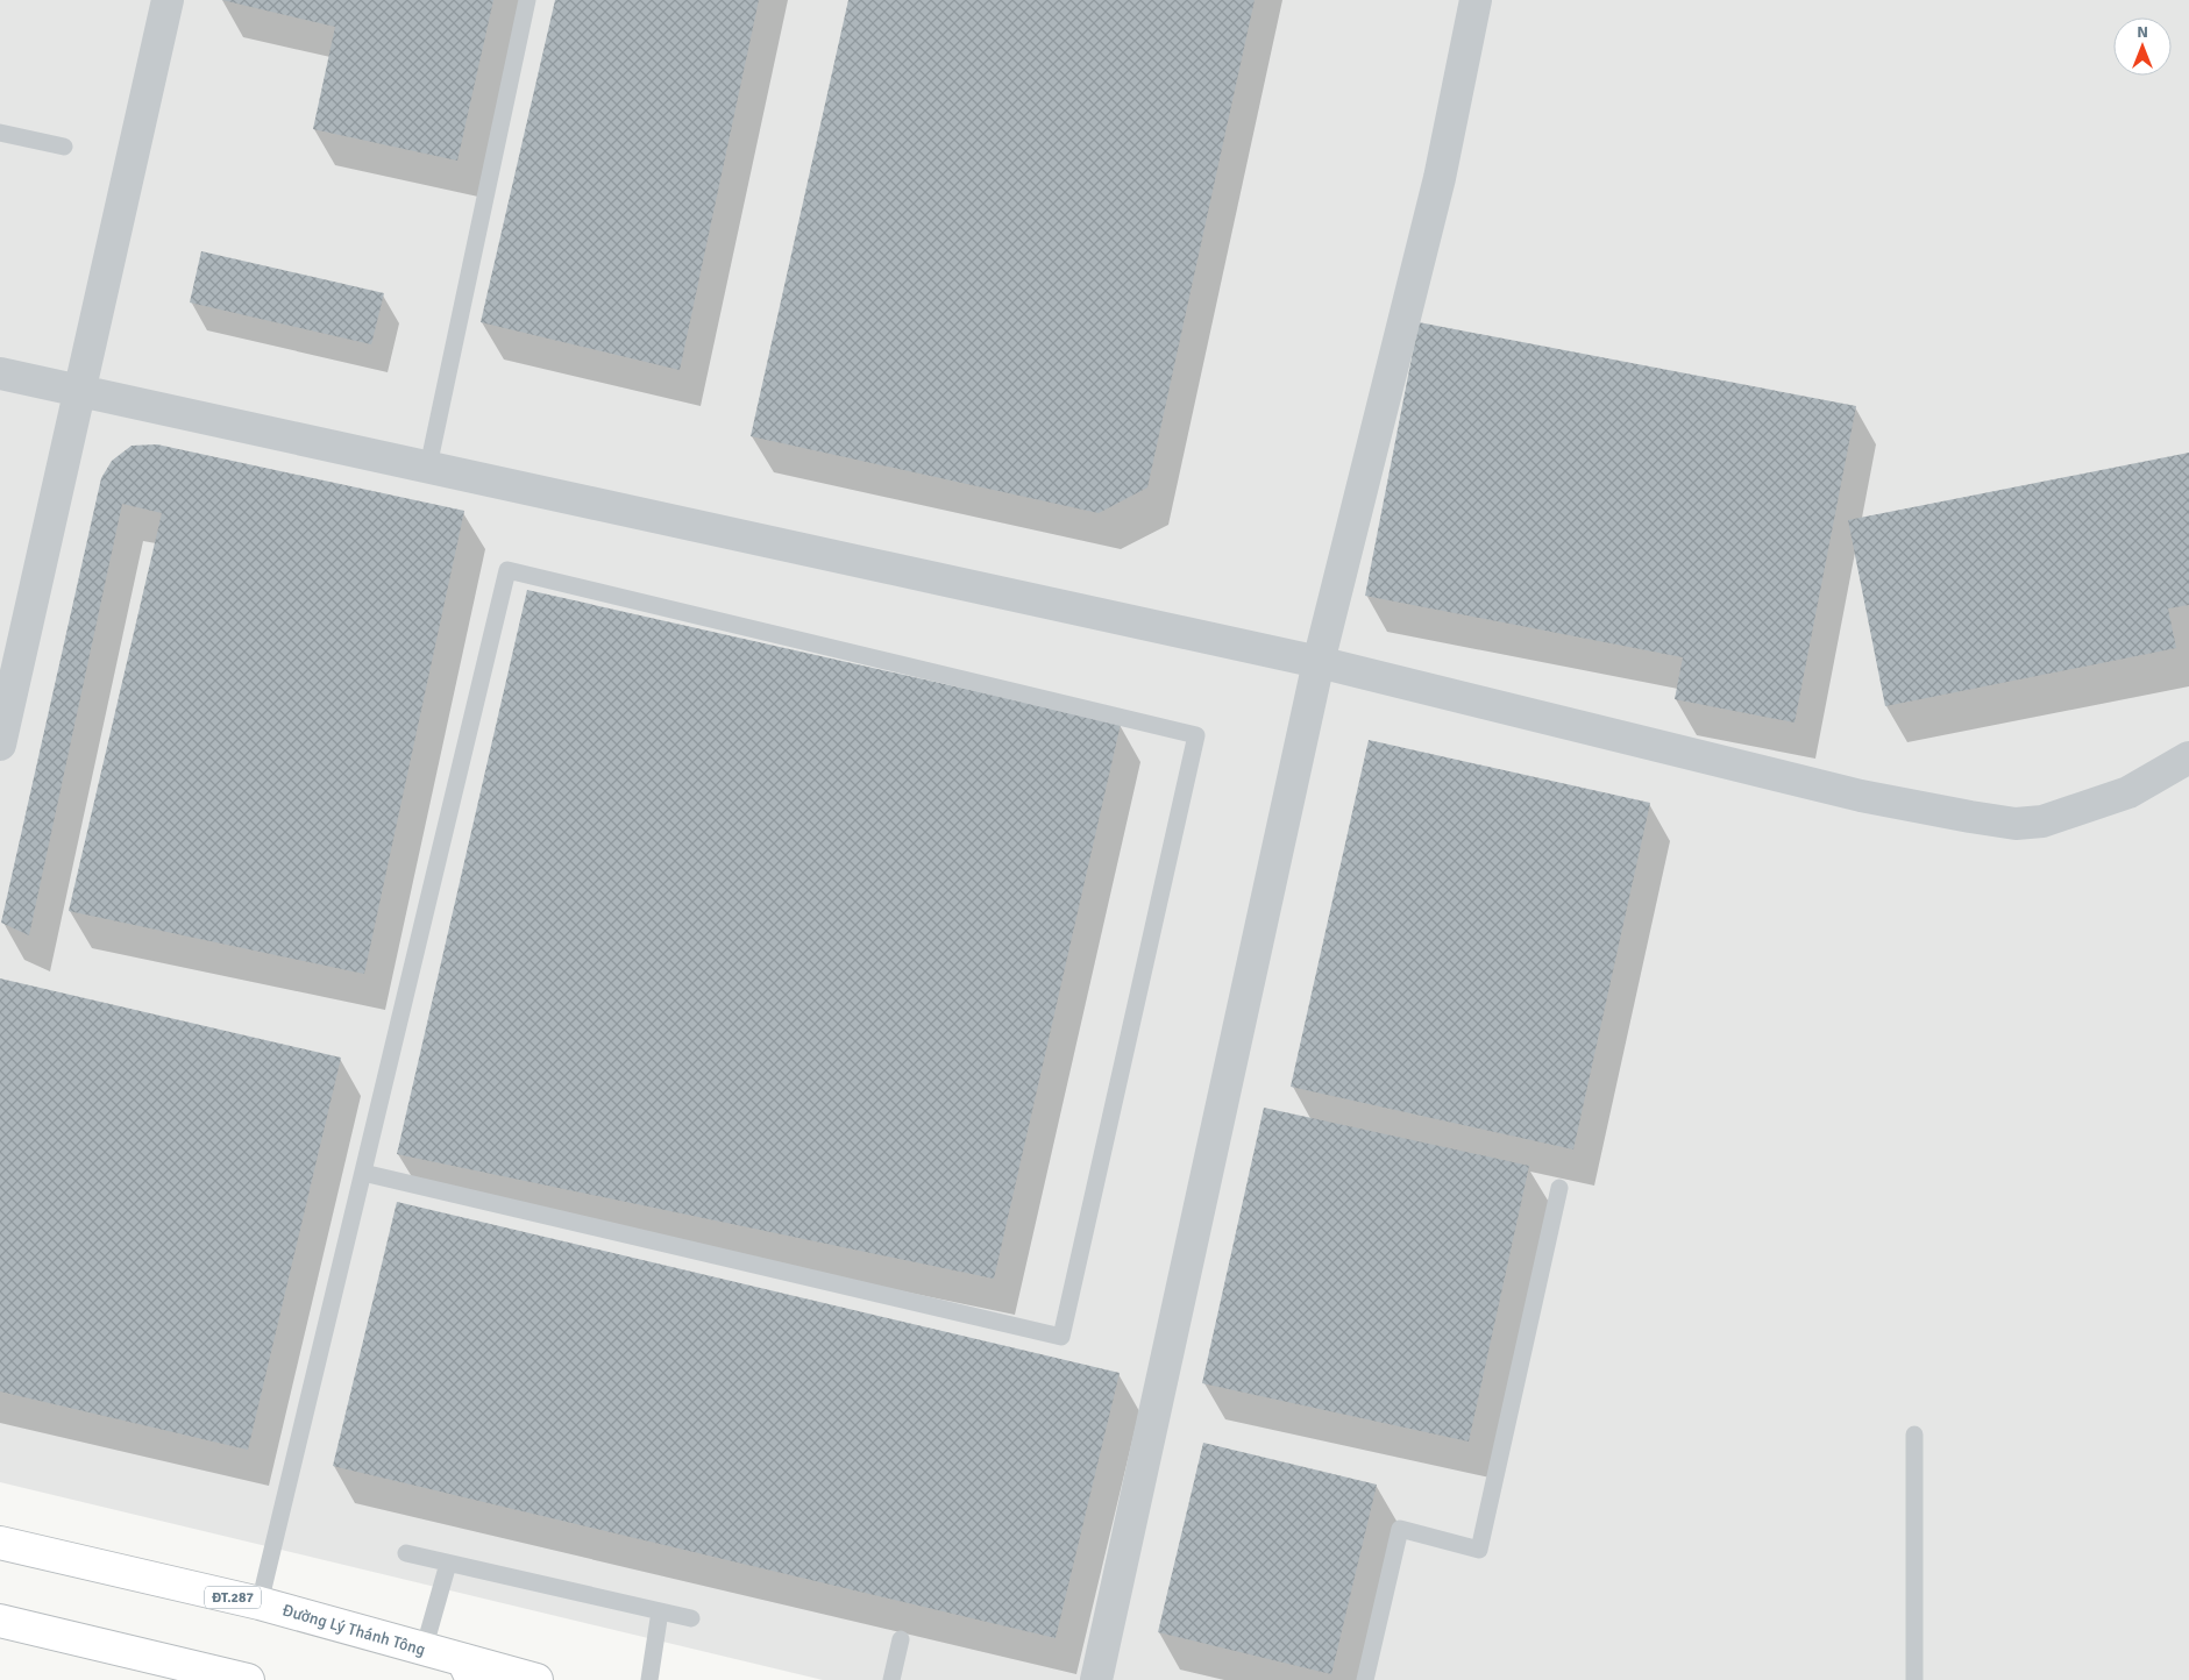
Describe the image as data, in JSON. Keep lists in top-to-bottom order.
{
  "streets": {
    "main road": ["ĐT.287", "Đường Lý Thánh Tông"]
  },
  "north": "top"
}
